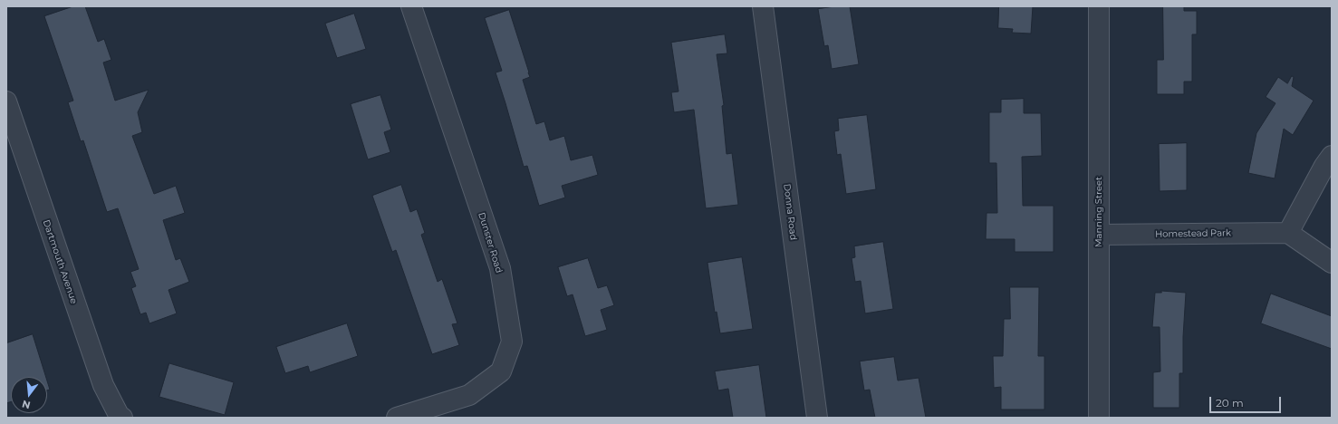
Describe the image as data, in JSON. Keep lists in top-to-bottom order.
{
  "streets": {
    "street": [
      "Donna Road",
      "Manning Street",
      "Homestead Park",
      "Dunster Road",
      "Dartmouth Avenue"
    ]
  },
  "crossings": [
    ["Manning Street", "Homestead Park"]
  ],
  "scale_bar": "20 m",
  "north": "bottom"
}
